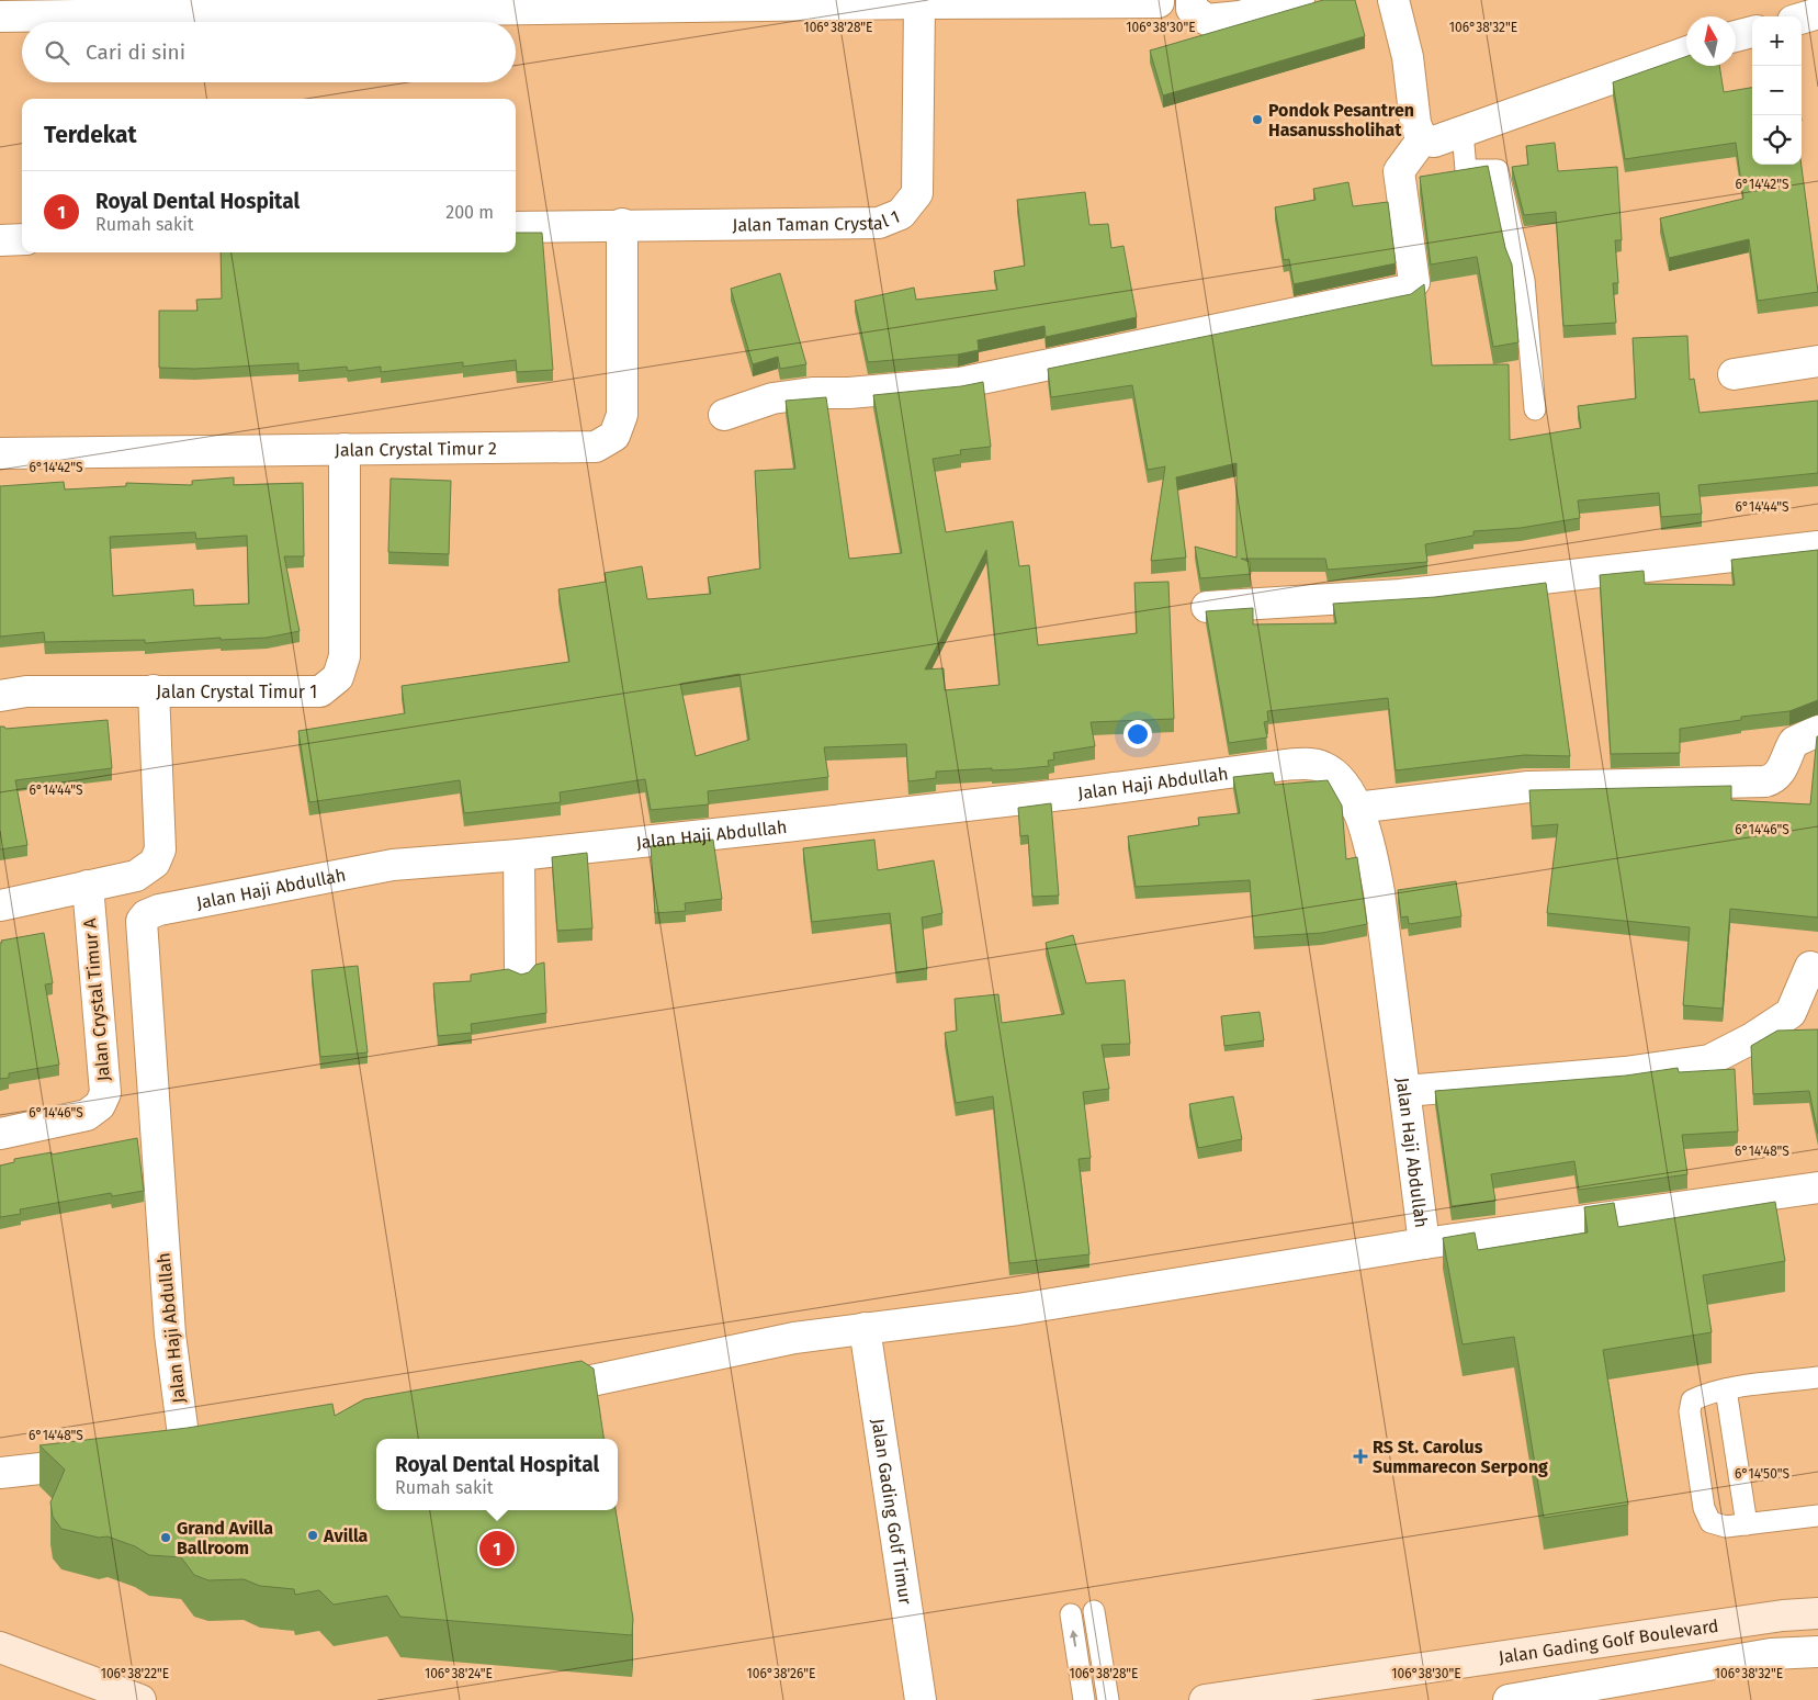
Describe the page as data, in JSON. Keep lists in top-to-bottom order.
{
  "streets": {
    "main road": ["Jalan Gading Golf Boulevard"],
    "street": [
      "Jalan Taman Crystal 1",
      "Jalan Crystal Timur 2",
      "Jalan Crystal Timur 1",
      "Jalan Haji Abdullah",
      "Jalan Crystal Timur A",
      "Jalan Gading Golf Timur"
    ]
  },
  "crossings": [
    ["Jalan Taman Crystal 1", "Jalan Crystal Timur 2"],
    ["Jalan Crystal Timur 2", "Jalan Crystal Timur 1"]
  ],
  "places": {
    "other": ["Pondok Pesantren Hasanussholihat", "Avilla", "Grand Avilla Ballroom"],
    "health": ["RS St. Carolus Summarecon Serpong"]
  },
  "north": "top",
  "page": {
    "map_buttons": ["+", "−"],
    "search": "Cari di sini",
    "heading": "Terdekat",
    "list": [
      {
        "mark": "1",
        "name": "Royal Dental Hospital",
        "note": "Rumah sakit",
        "value": "200 m"
      }
    ],
    "popup": ["Royal Dental Hospital", "Rumah sakit"],
    "pins": "1"
  },
  "coordinates": [
    "106°38'28\"E",
    "106°38'30\"E",
    "106°38'32\"E",
    "6°14'42\"S",
    "6°14'44\"S",
    "6°14'46\"S",
    "6°14'48\"S",
    "6°14'50\"S",
    "106°38'22\"E",
    "106°38'24\"E",
    "106°38'26\"E"
  ]
}
